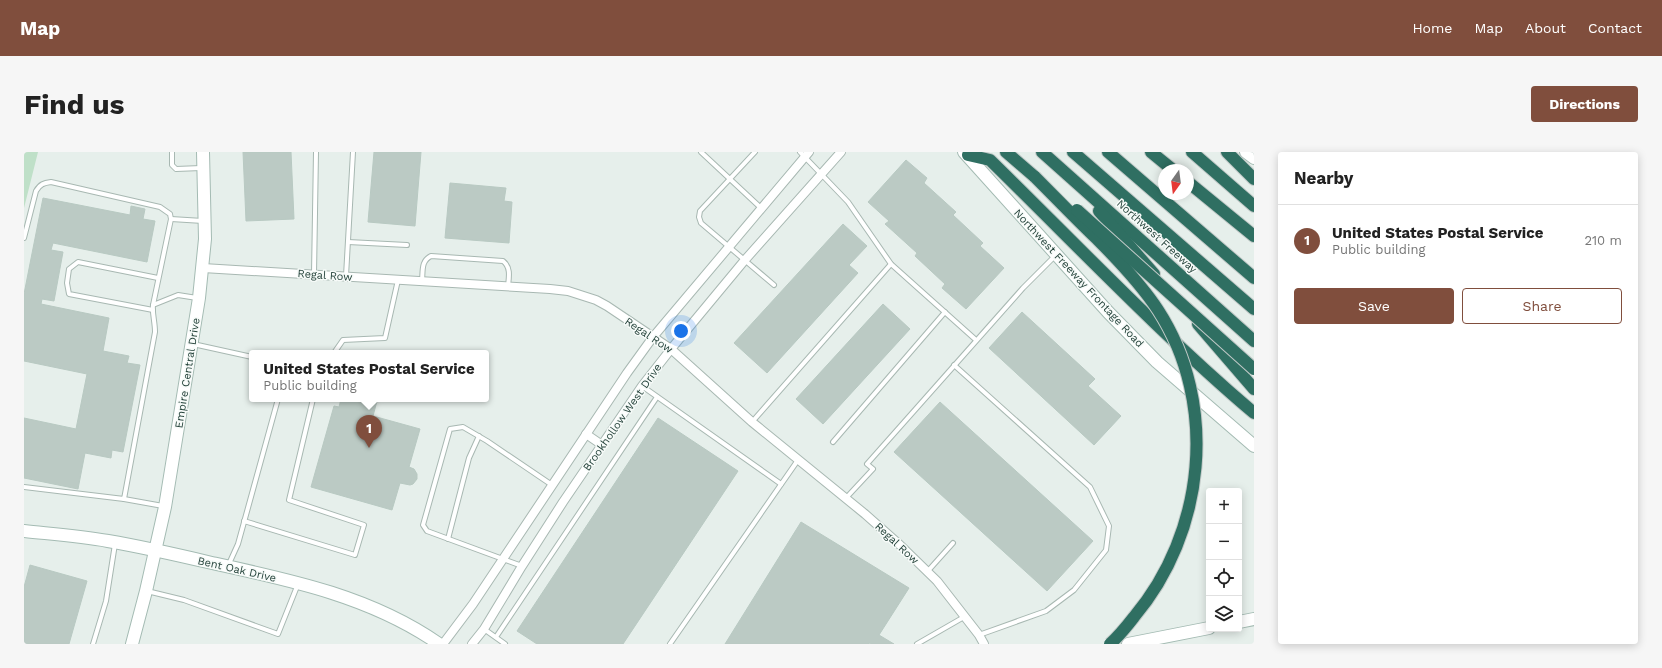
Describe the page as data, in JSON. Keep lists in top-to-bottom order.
{
  "streets": {
    "highway": ["Northwest Freeway"],
    "street": [
      "Regal Row",
      "Northwest Freeway Frontage Road",
      "Empire Central Drive",
      "Brookhollow West Drive",
      "Bent Oak Drive"
    ]
  },
  "crossings": [
    ["Regal Row", "Empire Central Drive"],
    ["Regal Row", "Brookhollow West Drive"],
    ["Empire Central Drive", "Bent Oak Drive"]
  ],
  "north": "bottom",
  "page": {
    "header": "Map",
    "nav": [
      "Home",
      "Map",
      "About",
      "Contact"
    ],
    "buttons": [
      "Directions",
      ["Save", "Share"]
    ],
    "title": "Find us",
    "heading": "Nearby",
    "list": [
      {
        "mark": "1",
        "name": "United States Postal Service",
        "note": "Public building",
        "value": "210 m"
      }
    ],
    "popup": ["United States Postal Service", "Public building"],
    "pins": "1",
    "map_buttons": ["+", "−"]
  }
}
